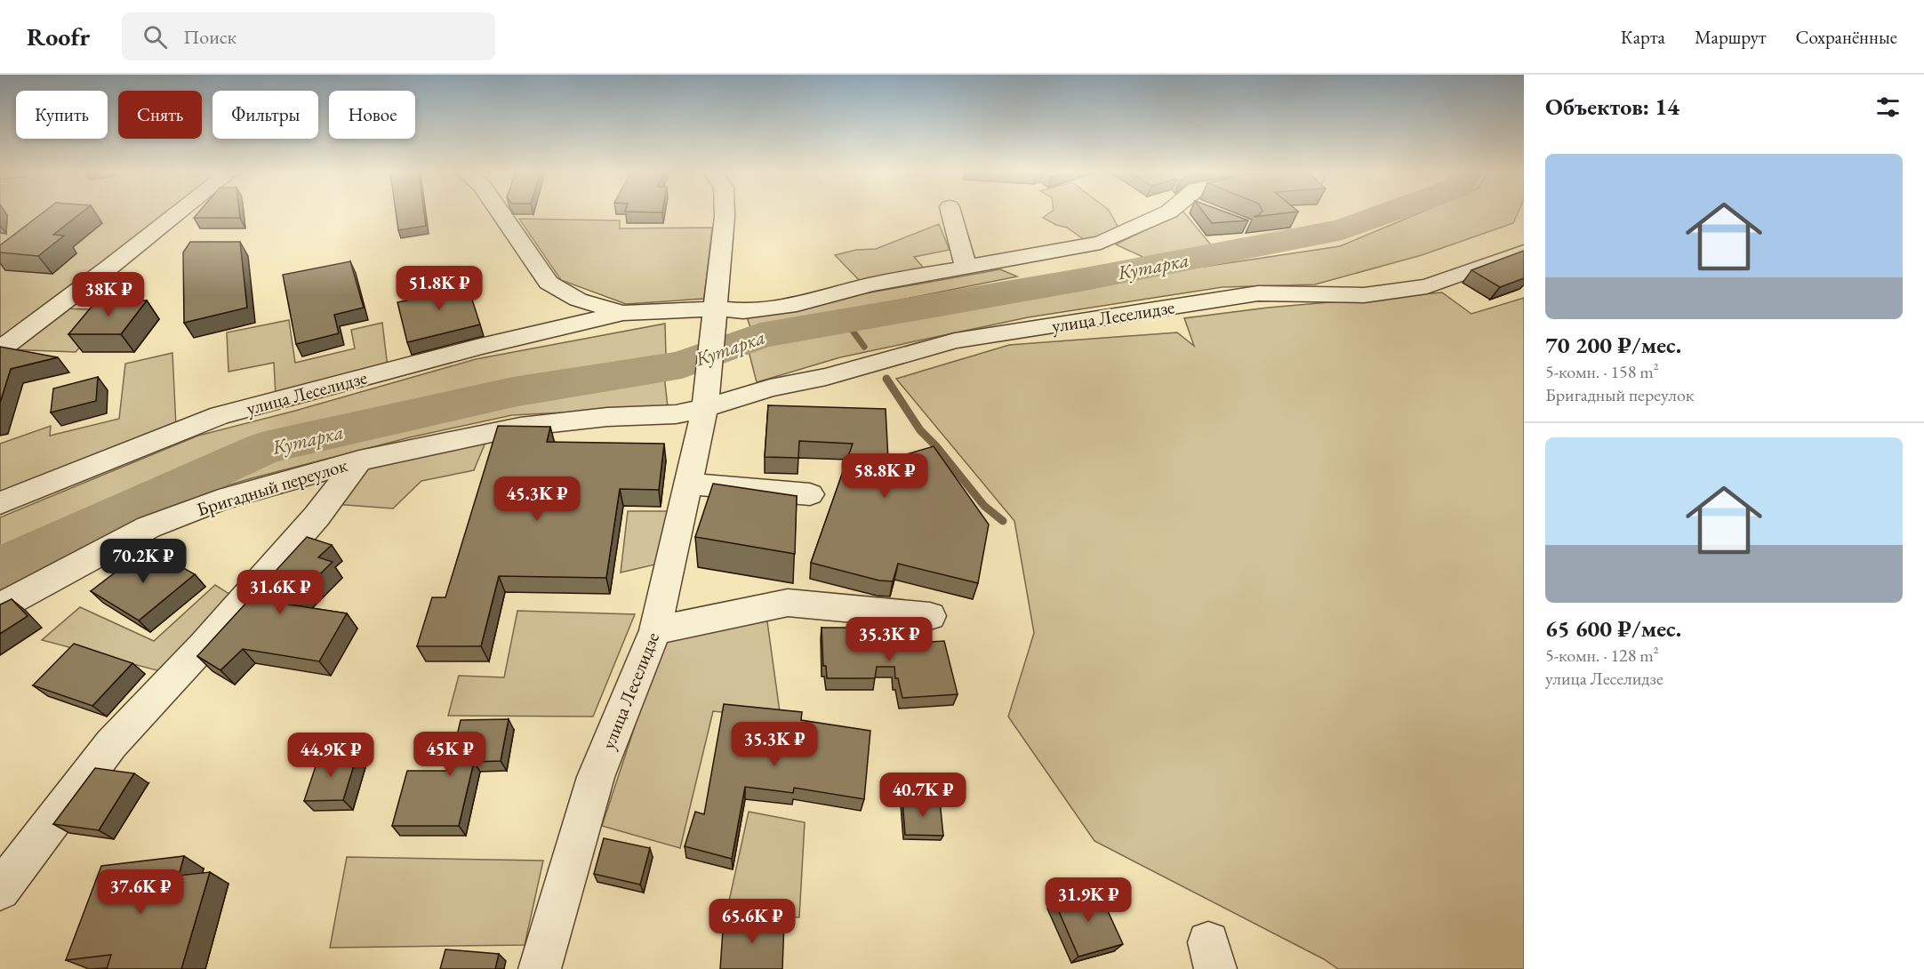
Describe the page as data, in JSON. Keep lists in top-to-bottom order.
{
  "streets": {
    "street": ["улица Леселидзе", "Бригадный переулок"]
  },
  "crossings": [
    ["улица Леселидзе", "Бригадный переулок"]
  ],
  "water": ["Кутарка"],
  "page": {
    "header": "Roofr",
    "search": "Поиск",
    "nav": ["Карта", "Маршрут", "Сохранённые"],
    "heading": "Объектов: 14",
    "chip": [
      "Купить",
      "Снять",
      "Фильтры",
      "Новое"
    ],
    "list": [
      {
        "name": "70 200 ₽/мес.",
        "note": "5-комн. · 158 m² · Бригадный переулок"
      },
      {
        "name": "65 600 ₽/мес.",
        "note": "5-комн. · 128 m² · улица Леселидзе"
      }
    ],
    "price": [
      "51.8K ₽",
      "38K ₽",
      "58.8K ₽",
      "45.3K ₽",
      "70.2K ₽",
      "31.6K ₽",
      "35.3K ₽",
      "35.3K ₽",
      "45K ₽",
      "44.9K ₽",
      "40.7K ₽",
      "37.6K ₽",
      "31.9K ₽",
      "65.6K ₽"
    ]
  }
}
